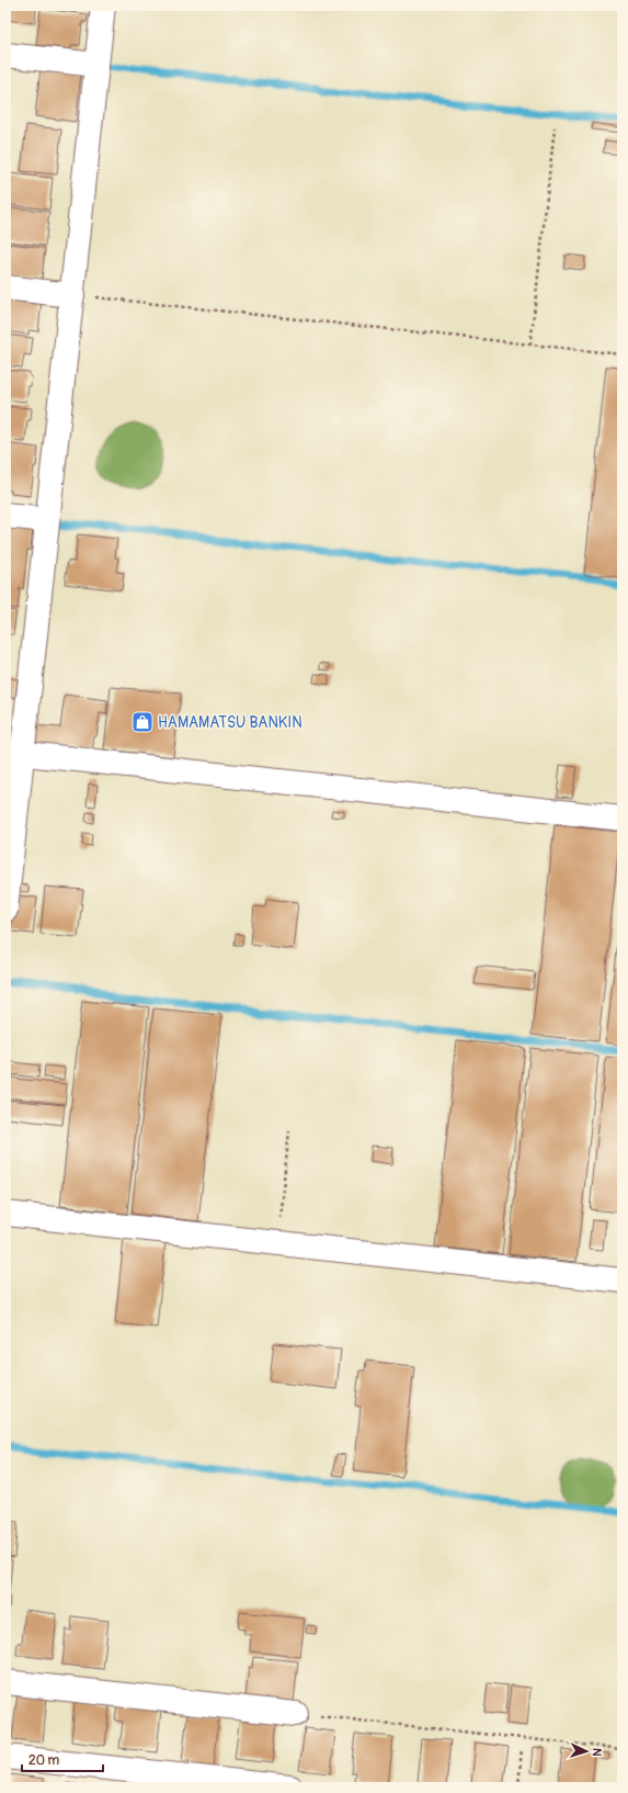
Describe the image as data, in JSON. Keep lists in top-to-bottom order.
{
  "places": {
    "shop": ["HAMAMATSU BANKIN"]
  },
  "scale_bar": "20 m",
  "north": "right"
}
